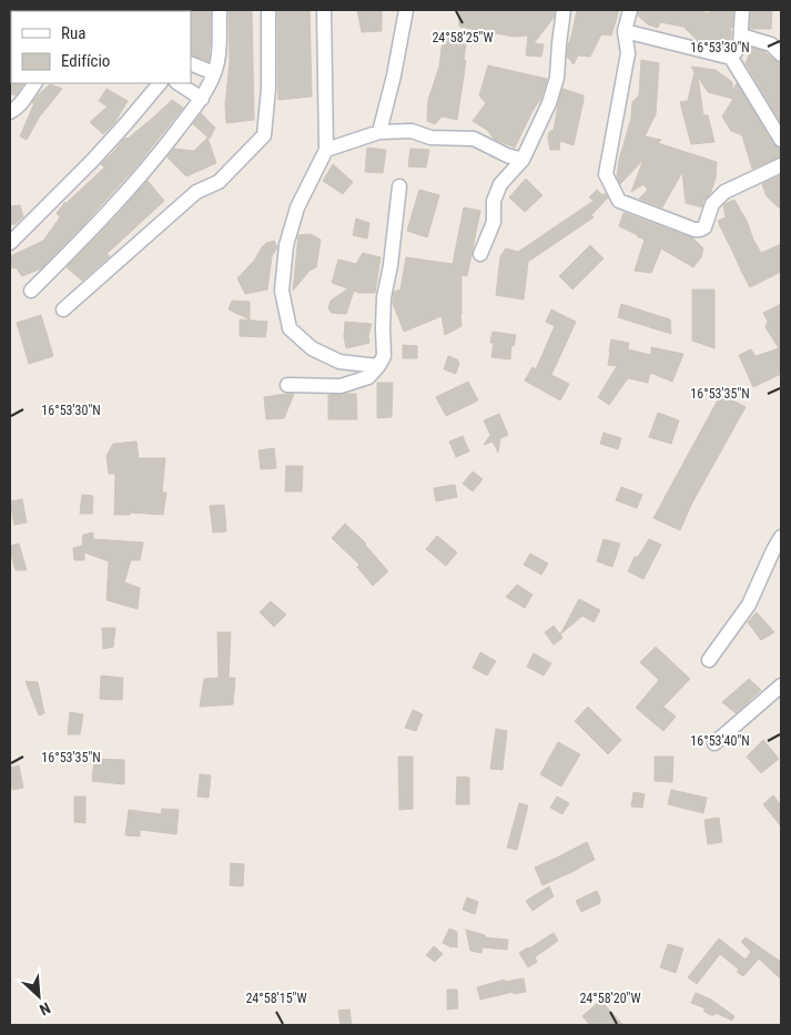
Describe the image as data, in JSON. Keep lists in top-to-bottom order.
{
  "legend": ["Rua", "Edifício"],
  "north": "bottom right",
  "coordinates": [
    "24°58'25\"W",
    "16°53'30\"N",
    "16°53'35\"N",
    "16°53'40\"N",
    "24°58'15\"W",
    "24°58'20\"W"
  ]
}
